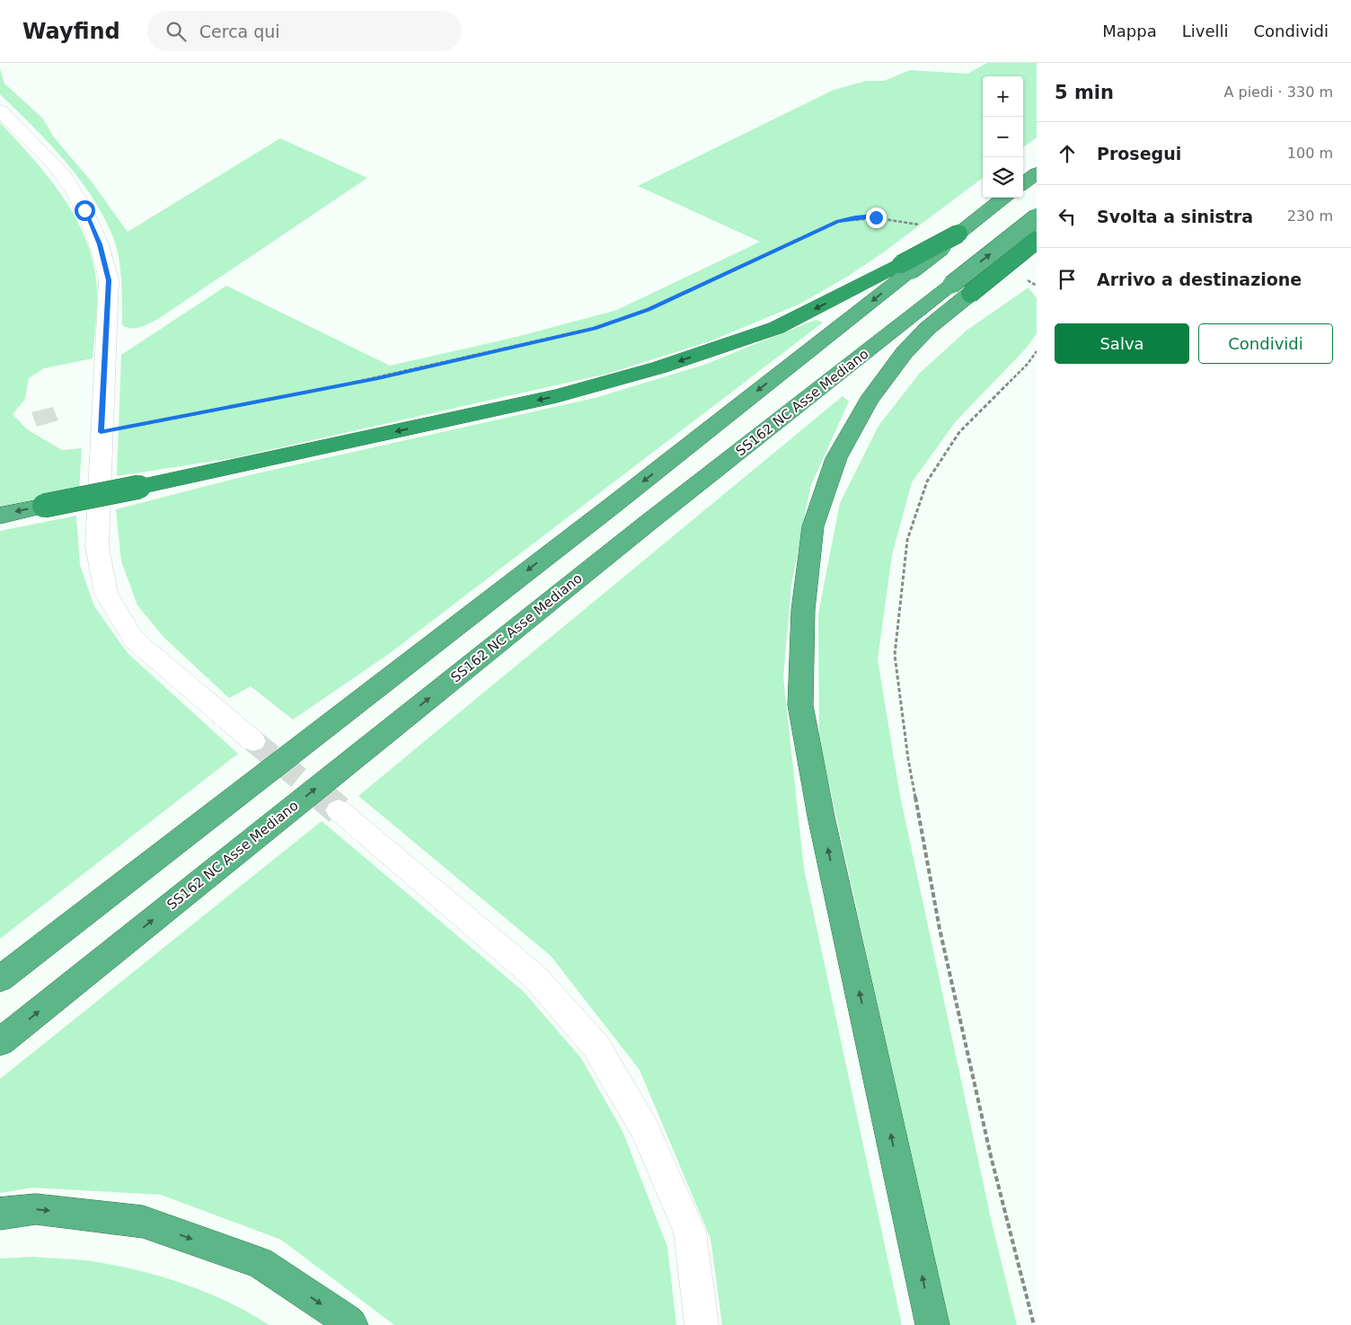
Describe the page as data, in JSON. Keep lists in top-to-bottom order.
{
  "streets": {
    "highway": ["SS162 NC Asse Mediano"]
  },
  "page": {
    "header": "Wayfind",
    "search": "Cerca qui",
    "nav": ["Mappa", "Livelli", "Condividi"],
    "heading": ["5 min", "A piedi · 330 m"],
    "map_buttons": ["+", "−"],
    "list": [
      ["Prosegui", "100 m"],
      ["Svolta a sinistra", "230 m"],
      "Arrivo a destinazione"
    ],
    "buttons": ["Salva", "Condividi"]
  }
}
